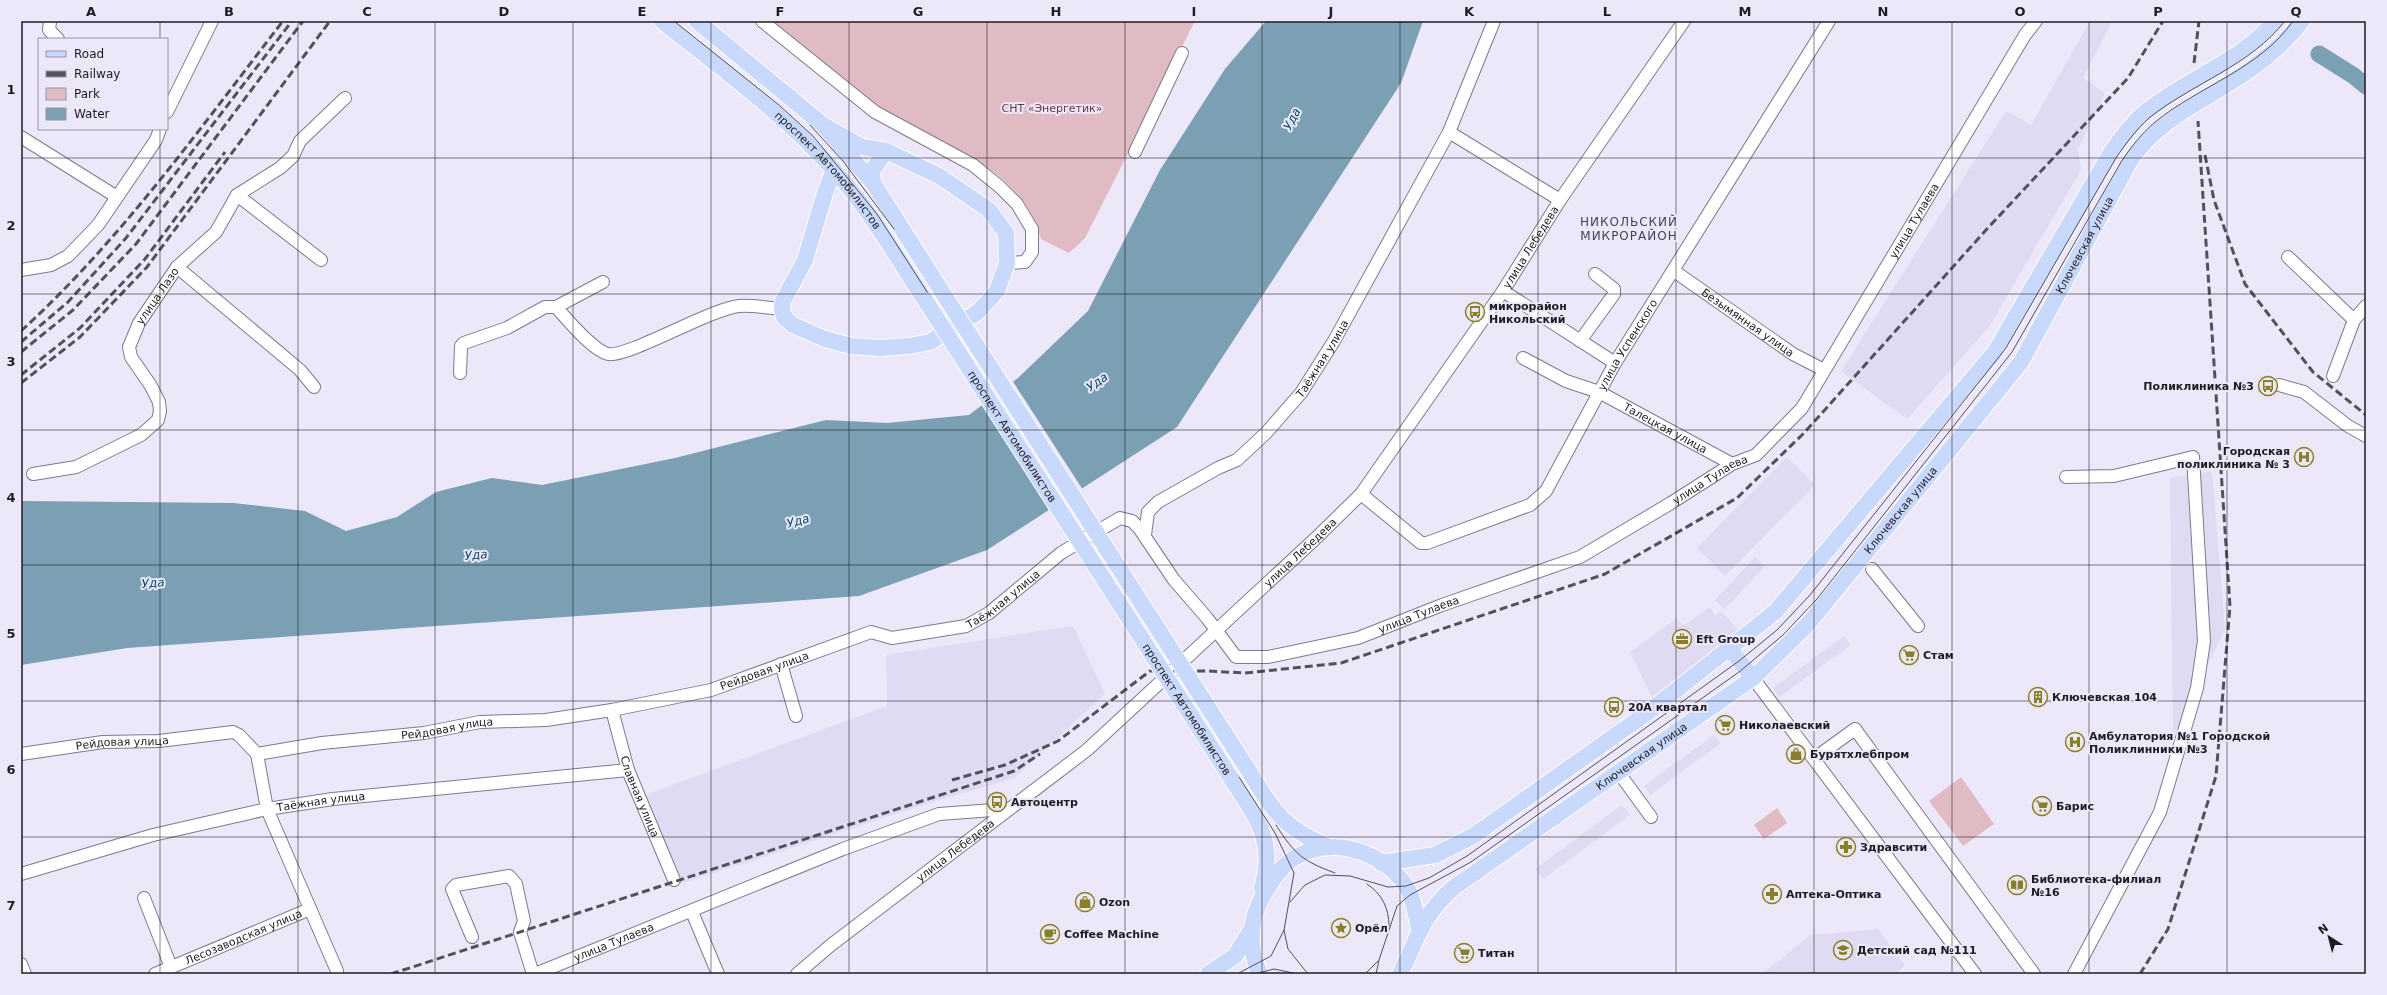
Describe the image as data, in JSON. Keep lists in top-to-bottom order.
{
  "streets": {
    "main road": ["проспект Автомобилистов", "Ключевская улица"],
    "street": [
      "улица Тулаева",
      "улица Лебедева",
      "улица Лазо",
      "Безымянная улица",
      "улица Успенского",
      "Таёжная улица",
      "Талецкая улица",
      "Рейдовая улица",
      "Славная улица",
      "Лесозаводская улица"
    ]
  },
  "crossings": [
    ["улица Тулаева", "улица Лебедева"],
    ["улица Тулаева", "Безымянная улица"],
    ["улица Тулаева", "Таёжная улица"],
    ["улица Тулаева", "Талецкая улица"],
    ["улица Лебедева", "улица Успенского"],
    ["Безымянная улица", "улица Успенского"],
    ["улица Успенского", "Талецкая улица"],
    ["Таёжная улица", "Рейдовая улица"],
    ["Таёжная улица", "Славная улица"],
    ["Рейдовая улица", "Славная улица"]
  ],
  "districts": ["НИКОЛЬСКИЙ МИКРОРАЙОН"],
  "water": ["Уда"],
  "parks": ["СНТ «Энергетик»"],
  "places": {
    "bus stop": [
      "микрорайон Никольский",
      "Поликлиника №3",
      "20А квартал",
      "Автоцентр"
    ],
    "hospital": ["Городская поликлиника № 3", "Амбулатория №1 Городской Поликлинники №3"],
    "office": ["Eft Group"],
    "supermarket": [
      "Стам",
      "Николаевский",
      "Барис",
      "Титан"
    ],
    "building": ["Ключевская 104"],
    "shop": ["Бурятхлебпром", "Ozon"],
    "pharmacy": ["Здравсити", "Аптека-Оптика"],
    "library": ["Библиотека-филиал №16"],
    "place": ["Орёл"],
    "cafe": ["Coffee Machine"],
    "school or university": ["Детский сад №111"]
  },
  "legend": [
    "Road",
    "Railway",
    "Park",
    "Water"
  ],
  "north": "top left",
  "grid": {
    "columns": [
      "A",
      "B",
      "C",
      "D",
      "E",
      "F",
      "G",
      "H",
      "I",
      "J",
      "K",
      "L",
      "M",
      "N",
      "O",
      "P",
      "Q"
    ],
    "rows": [
      "1",
      "2",
      "3",
      "4",
      "5",
      "6",
      "7"
    ]
  }
}
